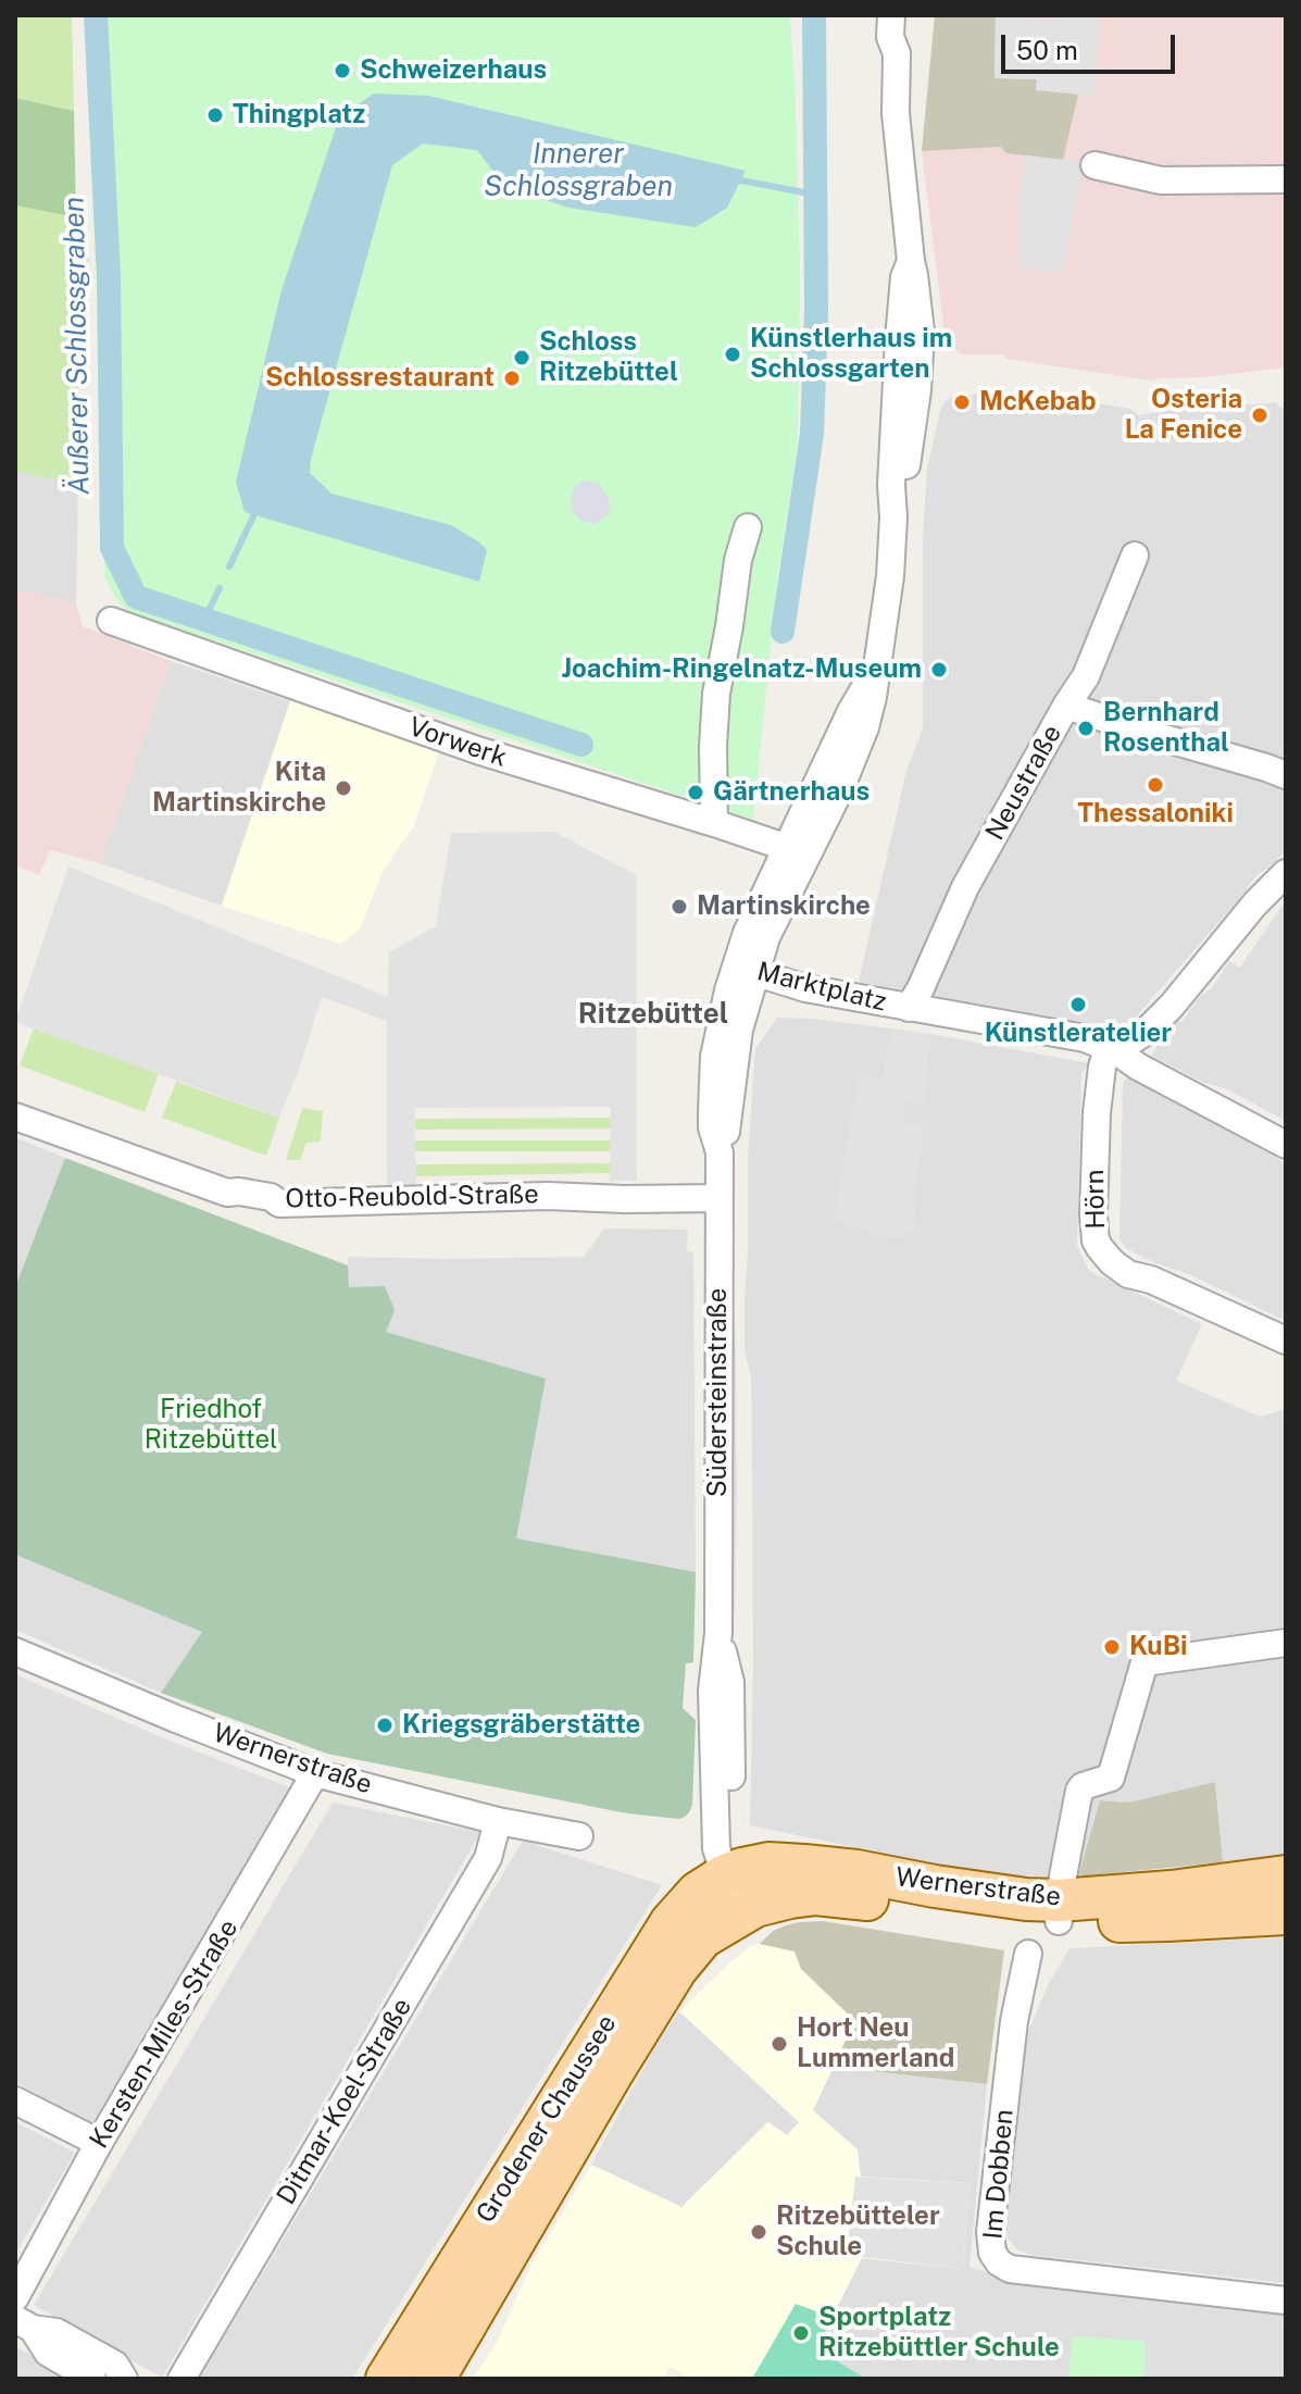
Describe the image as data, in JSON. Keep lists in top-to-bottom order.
{
  "streets": {
    "main road": ["Wernerstraße", "Grodener Chaussee"],
    "street": [
      "Vorwerk",
      "Neustraße",
      "Marktplatz",
      "Otto-Reubold-Straße",
      "Hörn",
      "Südersteinstraße",
      "Kersten-Miles-Straße",
      "Ditmar-Koel-Straße",
      "Im Dobben"
    ]
  },
  "crossings": [
    ["Vorwerk", "Südersteinstraße"],
    ["Neustraße", "Marktplatz"],
    ["Marktplatz", "Hörn"],
    ["Marktplatz", "Südersteinstraße"],
    ["Otto-Reubold-Straße", "Südersteinstraße"],
    ["Südersteinstraße", "Wernerstraße"],
    ["Südersteinstraße", "Grodener Chaussee"],
    ["Wernerstraße", "Kersten-Miles-Straße"],
    ["Wernerstraße", "Ditmar-Koel-Straße"],
    ["Wernerstraße", "Grodener Chaussee"]
  ],
  "districts": ["Ritzebüttel"],
  "water": ["Innerer Schlossgraben", "Äußerer Schlossgraben"],
  "parks": ["Friedhof Ritzebüttel"],
  "places": [
    "Schweizerhaus",
    "Thingplatz",
    "Künstlerhaus im Schlossgarten",
    "Schloss Ritzebüttel",
    "Schlossrestaurant",
    "McKebab",
    "Osteria La Fenice",
    "Joachim-Ringelnatz-Museum",
    "Bernhard Rosenthal",
    "Thessaloniki",
    "Kita Martinskirche",
    "Gärtnerhaus",
    "Martinskirche",
    "Künstleratelier",
    "KuBi",
    "Kriegsgräberstätte",
    "Hort Neu Lummerland",
    "Ritzebütteler Schule",
    "Sportplatz Ritzebüttler Schule"
  ],
  "scale_bar": "50 m"
}
